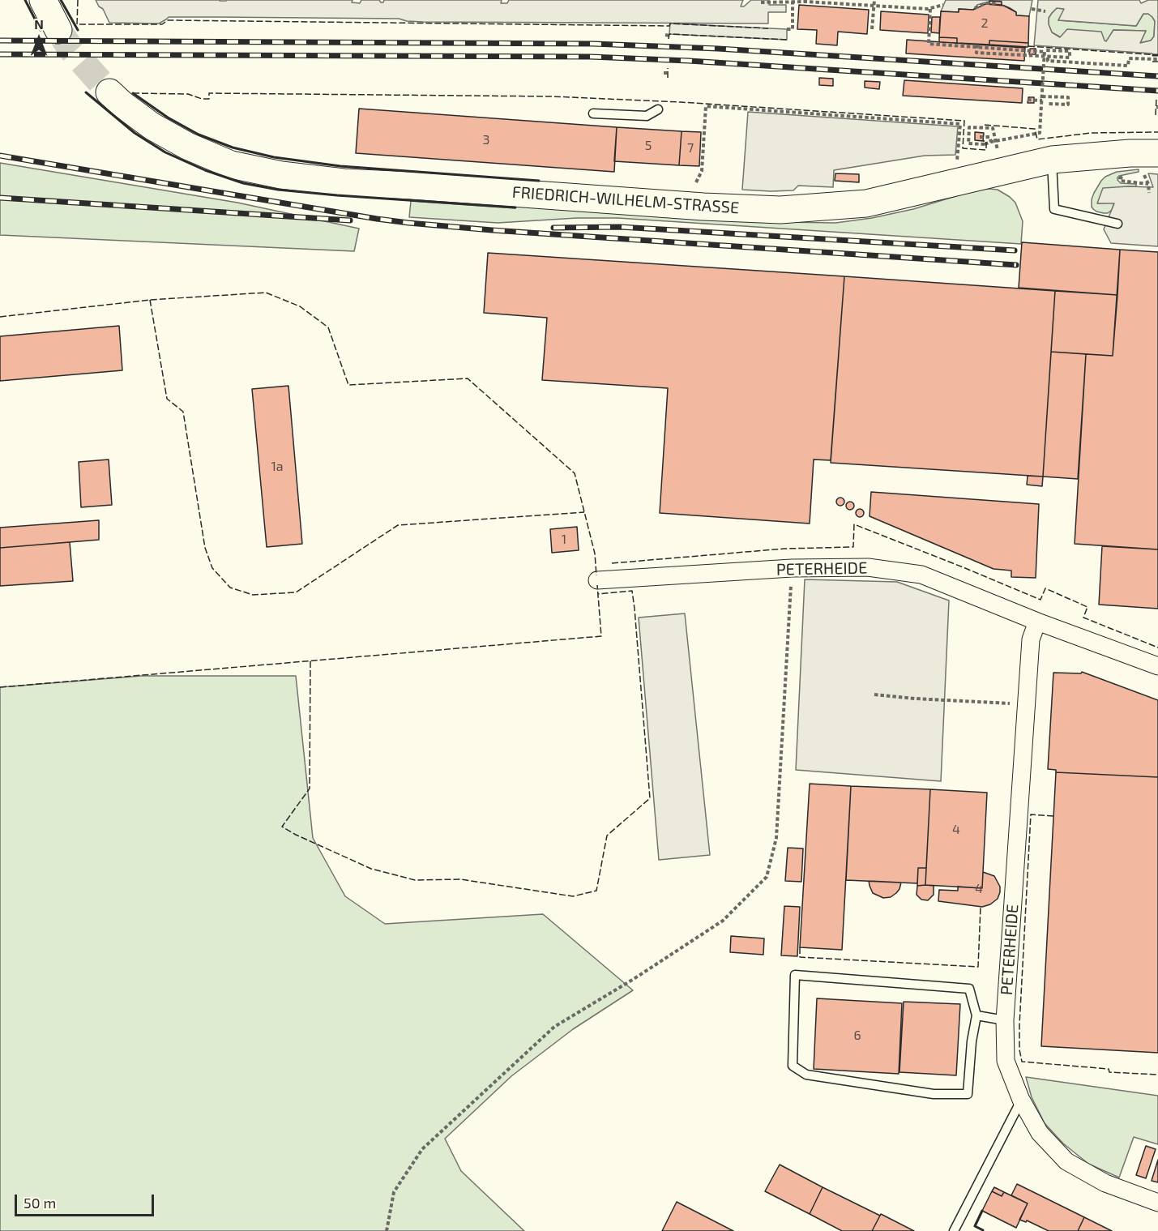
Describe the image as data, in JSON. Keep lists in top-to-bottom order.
{
  "streets": {
    "main road": ["FRIEDRICH-WILHELM-STRASSE"],
    "street": ["PETERHEIDE"]
  },
  "house_numbers": [
    "2",
    "3",
    "5",
    "7",
    "1a",
    "1",
    "4",
    "4",
    "6"
  ],
  "scale_bar": "50 m",
  "north": "top"
}
